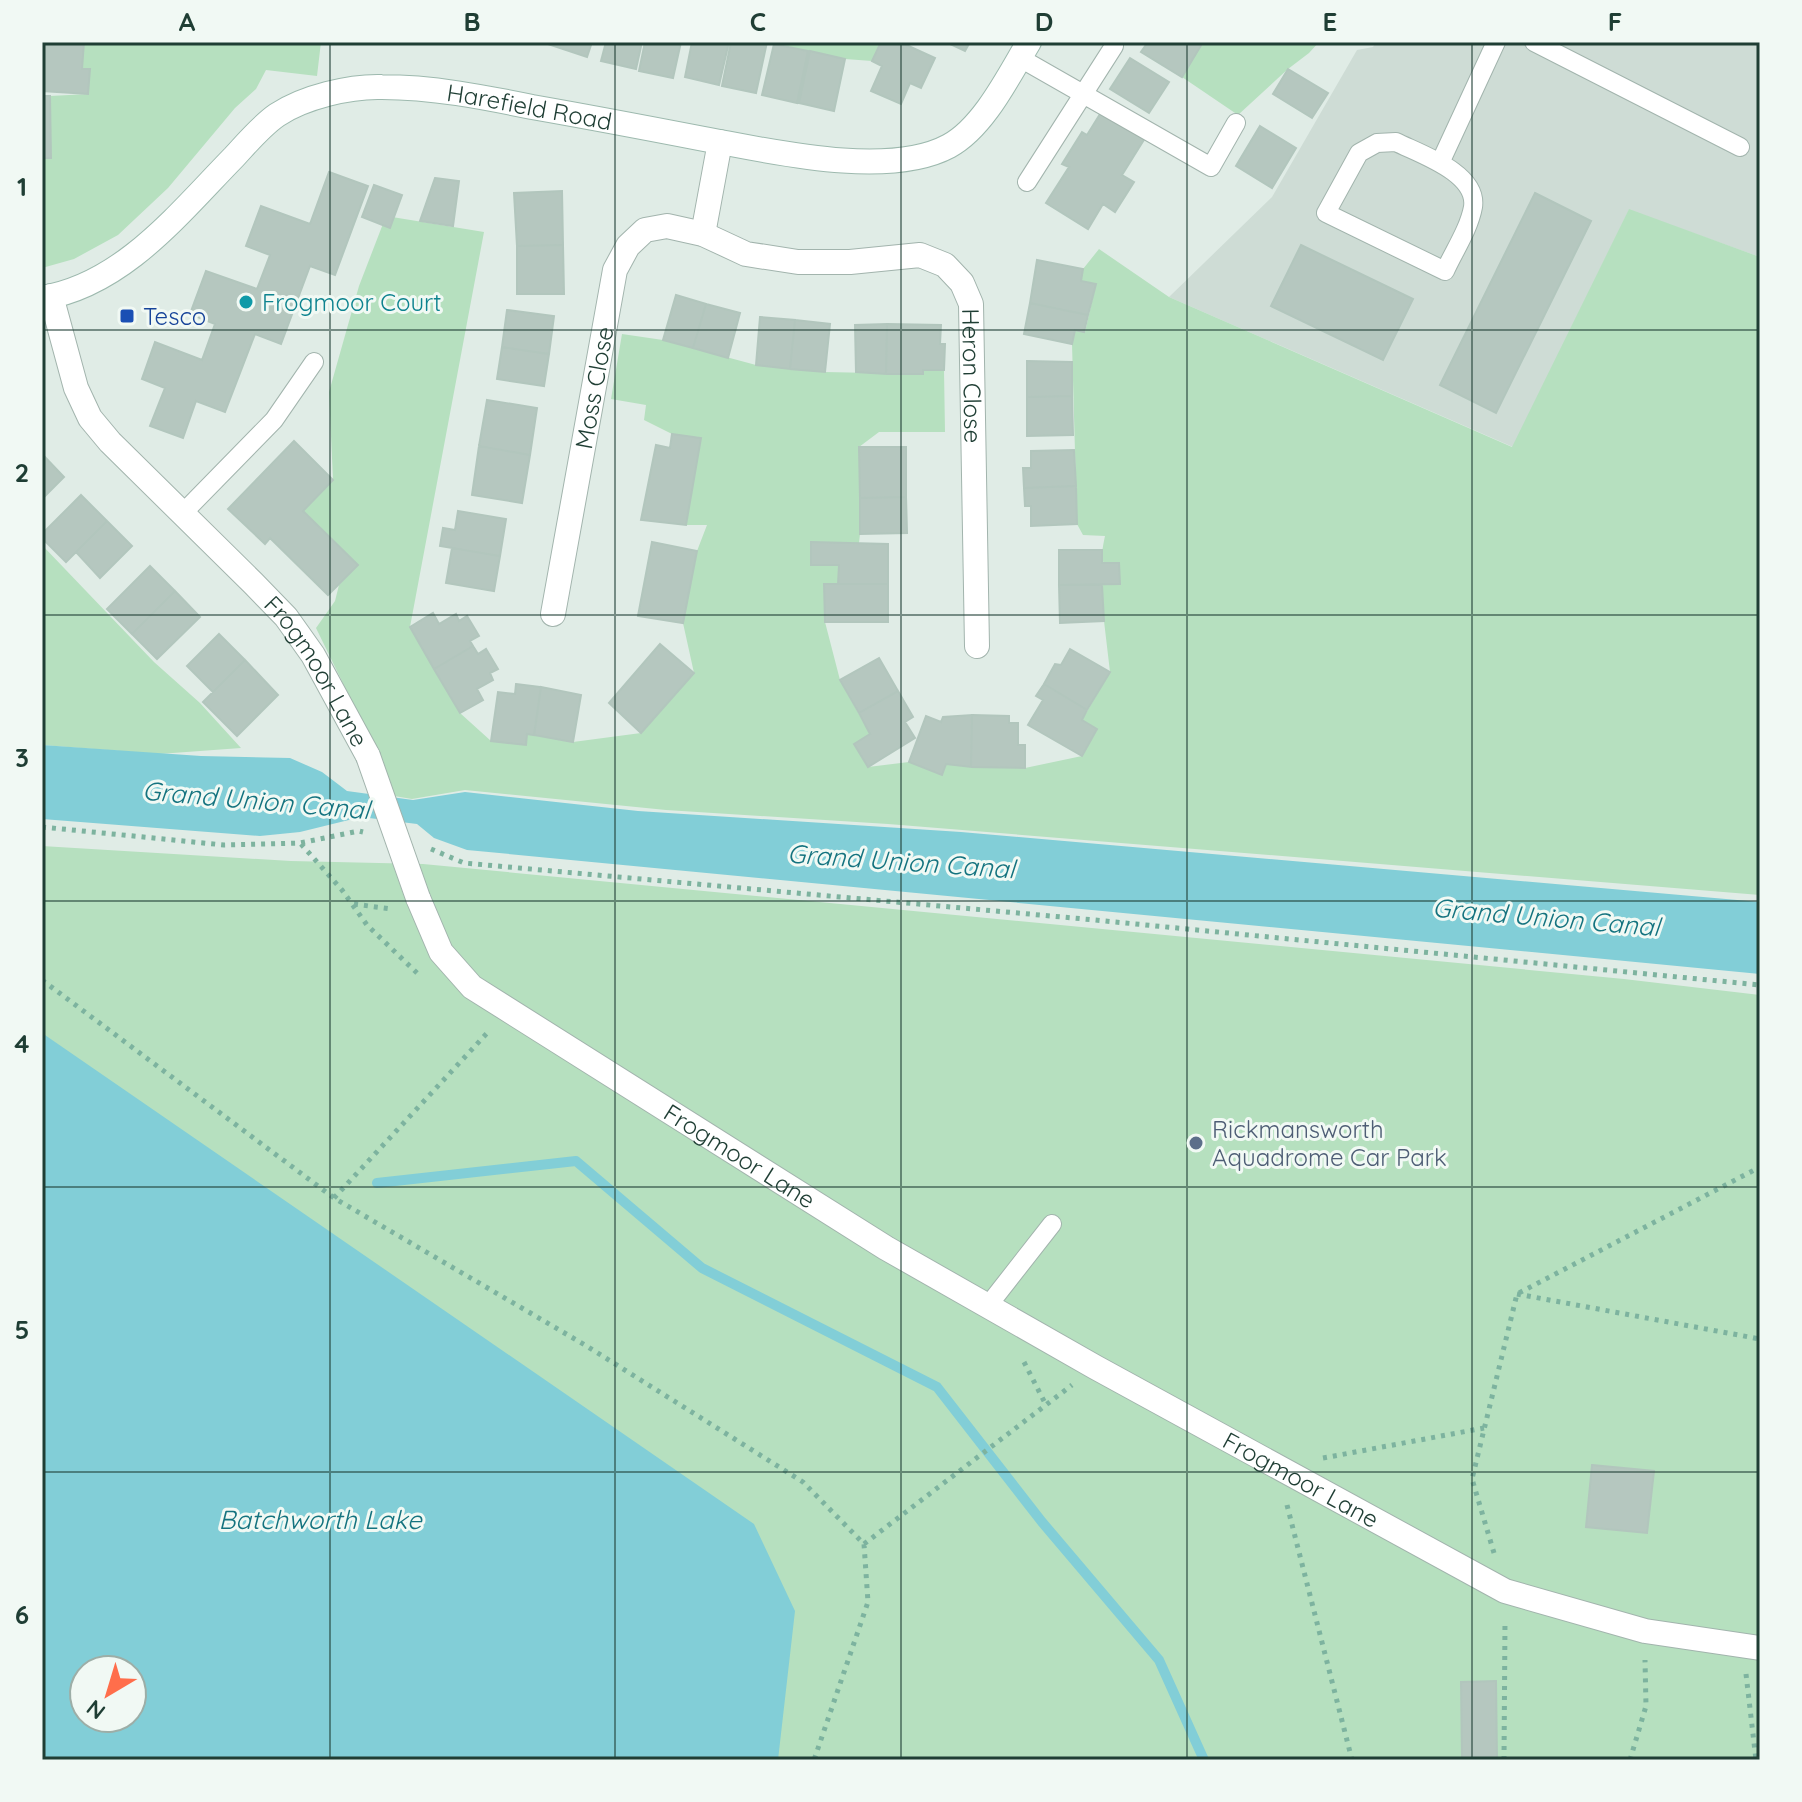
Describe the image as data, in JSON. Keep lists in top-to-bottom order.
{
  "streets": {
    "street": [
      "Harefield Road",
      "Heron Close",
      "Moss Close",
      "Frogmoor Lane"
    ]
  },
  "crossings": [
    ["Harefield Road", "Frogmoor Lane"],
    ["Heron Close", "Moss Close"]
  ],
  "water": ["Grand Union Canal", "Batchworth Lake"],
  "places": {
    "other": ["Frogmoor Court", "Rickmansworth Aquadrome Car Park"],
    "transit": ["Tesco"]
  },
  "north": "bottom left",
  "grid": {
    "columns": [
      "A",
      "B",
      "C",
      "D",
      "E",
      "F"
    ],
    "rows": [
      "1",
      "2",
      "3",
      "4",
      "5",
      "6"
    ]
  }
}
